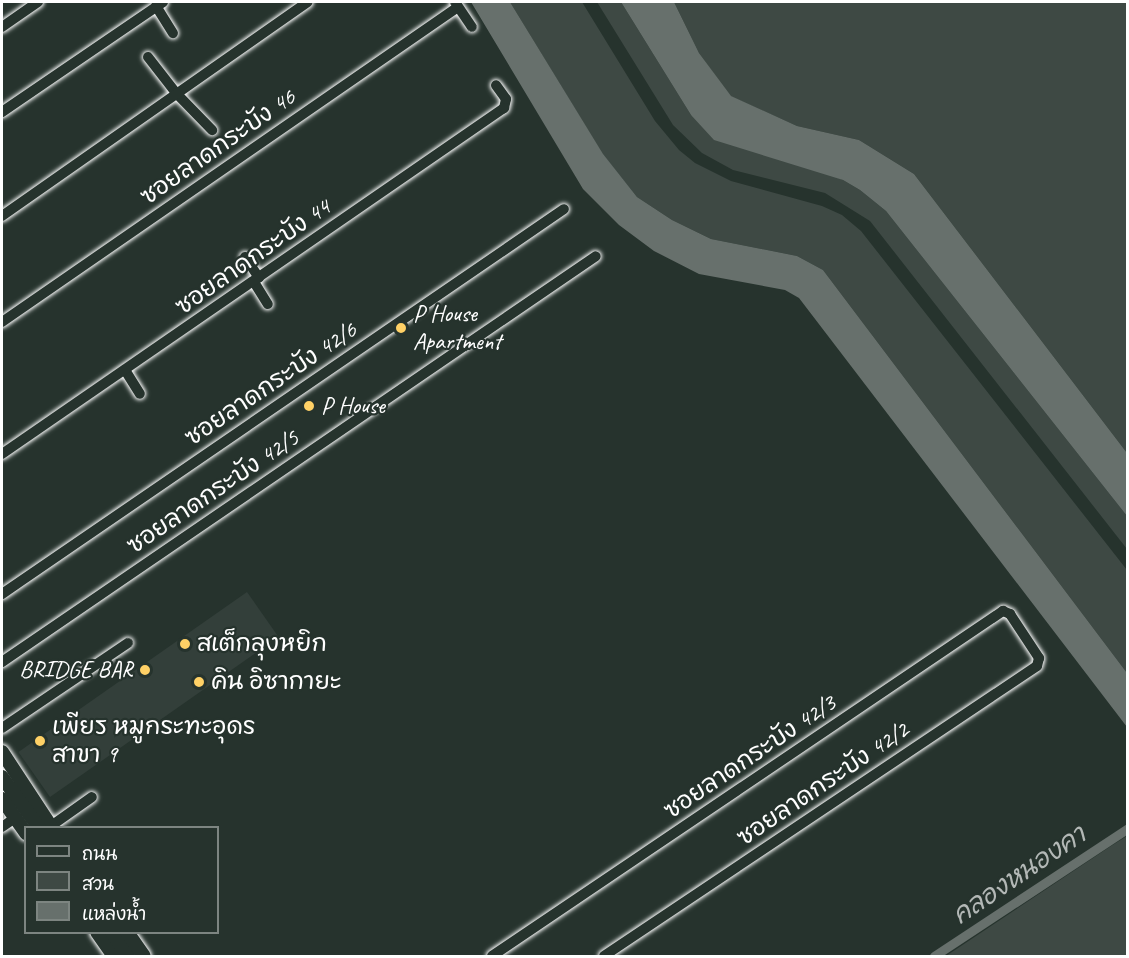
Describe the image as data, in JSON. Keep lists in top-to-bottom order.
{
  "streets": {
    "street": [
      "ซอยลาดกระบัง 46",
      "ซอยลาดกระบัง 44",
      "ซอยลาดกระบัง 42/6",
      "ซอยลาดกระบัง 42/5",
      "ซอยลาดกระบัง 42/3",
      "ซอยลาดกระบัง 42/2"
    ]
  },
  "crossings": [
    ["ซอยลาดกระบัง 42/3", "ซอยลาดกระบัง 42/2"]
  ],
  "water": ["คลองหนองคา"],
  "places": [
    "P House Apartment",
    "P House",
    "สเต็กลุงหยิก",
    "BRIDGE BAR",
    "คิน อิซากายะ",
    "เพียร หมูกระทะอุดร สาขา 9"
  ],
  "legend": ["ถนน", "สวน", "แหล่งน้ำ"]
}
